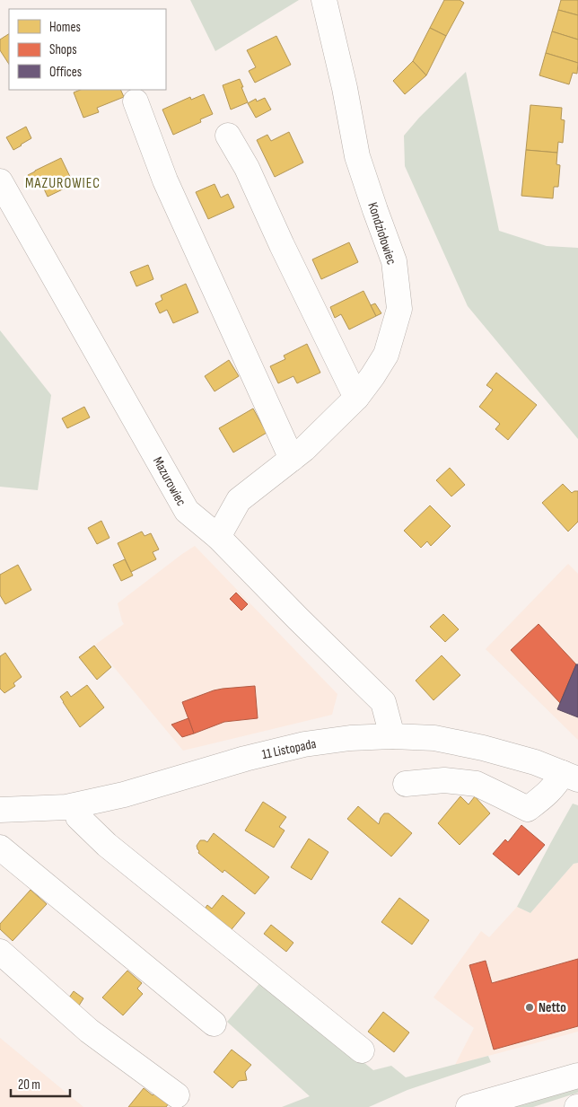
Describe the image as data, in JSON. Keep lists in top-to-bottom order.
{
  "streets": {
    "street": ["Kondziołowiec", "Mazurowiec", "11 Listopada"]
  },
  "crossings": [
    ["Kondziołowiec", "Mazurowiec"],
    ["Mazurowiec", "11 Listopada"]
  ],
  "districts": ["MAZUROWIEC"],
  "places": ["Netto"],
  "legend": ["Homes", "Shops", "Offices"],
  "scale_bar": "20 m"
}
